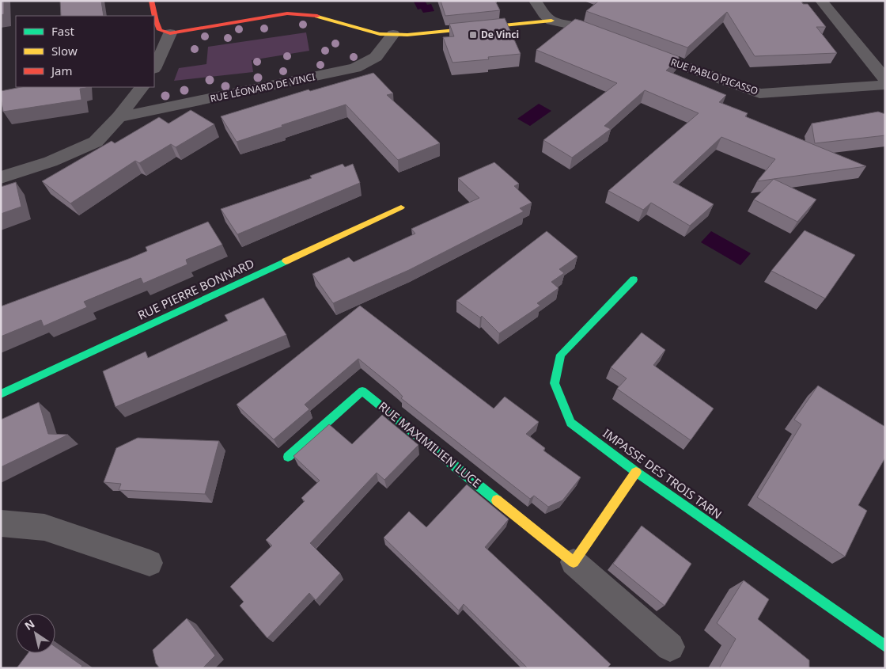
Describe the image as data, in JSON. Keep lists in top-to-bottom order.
{
  "streets": {
    "street": [
      "RUE PABLO PICASSO",
      "RUE LÉONARD DE VINCI",
      "RUE PIERRE BONNARD",
      "RUE MAXIMILIEN LUCE",
      "IMPASSE DES TROIS TARN"
    ]
  },
  "places": {
    "transit": ["De Vinci"]
  },
  "legend": ["Fast", "Slow", "Jam"],
  "north": "top left"
}
